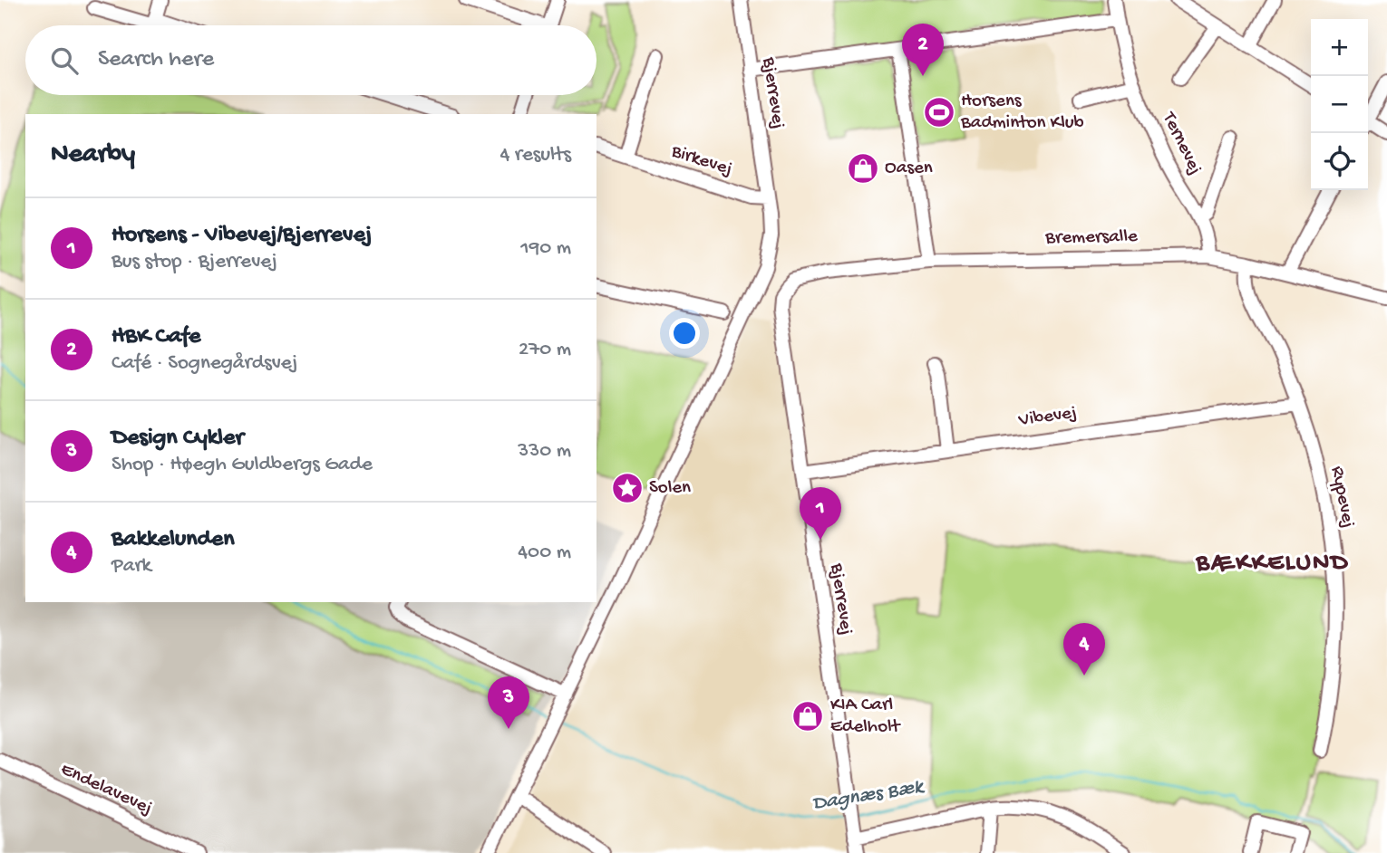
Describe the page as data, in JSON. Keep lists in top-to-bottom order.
{
  "streets": {
    "street": [
      "Bjerrevej",
      "Ternevej",
      "Birkevej",
      "Bremersalle",
      "Vibevej",
      "Rypevej",
      "Endelavevej"
    ]
  },
  "crossings": [
    ["Bjerrevej", "Birkevej"],
    ["Bjerrevej", "Bremersalle"],
    ["Bjerrevej", "Vibevej"],
    ["Ternevej", "Bremersalle"],
    ["Bremersalle", "Rypevej"],
    ["Vibevej", "Rypevej"]
  ],
  "districts": ["BÆKKELUND"],
  "water": ["Dagnæs Bæk"],
  "places": {
    "sports": ["Horsens Badminton Klub"],
    "shop": ["Oasen", "KIA Carl Edelholt"],
    "place": ["Solen"]
  },
  "page": {
    "map_buttons": ["+", "−"],
    "pins": [
      "2",
      "1",
      "4",
      "3"
    ],
    "search": "Search here",
    "heading": ["Nearby", "4 results"],
    "list": [
      {
        "mark": "1",
        "name": "Horsens - Vibevej/Bjerrevej",
        "note": "Bus stop · Bjerrevej",
        "value": "190 m"
      },
      {
        "mark": "2",
        "name": "HBK Cafe",
        "note": "Café · Sognegårdsvej",
        "value": "270 m"
      },
      {
        "mark": "3",
        "name": "Design Cykler",
        "note": "Shop · Høegh Guldbergs Gade",
        "value": "330 m"
      },
      {
        "mark": "4",
        "name": "Bakkelunden",
        "note": "Park",
        "value": "400 m"
      }
    ]
  }
}
